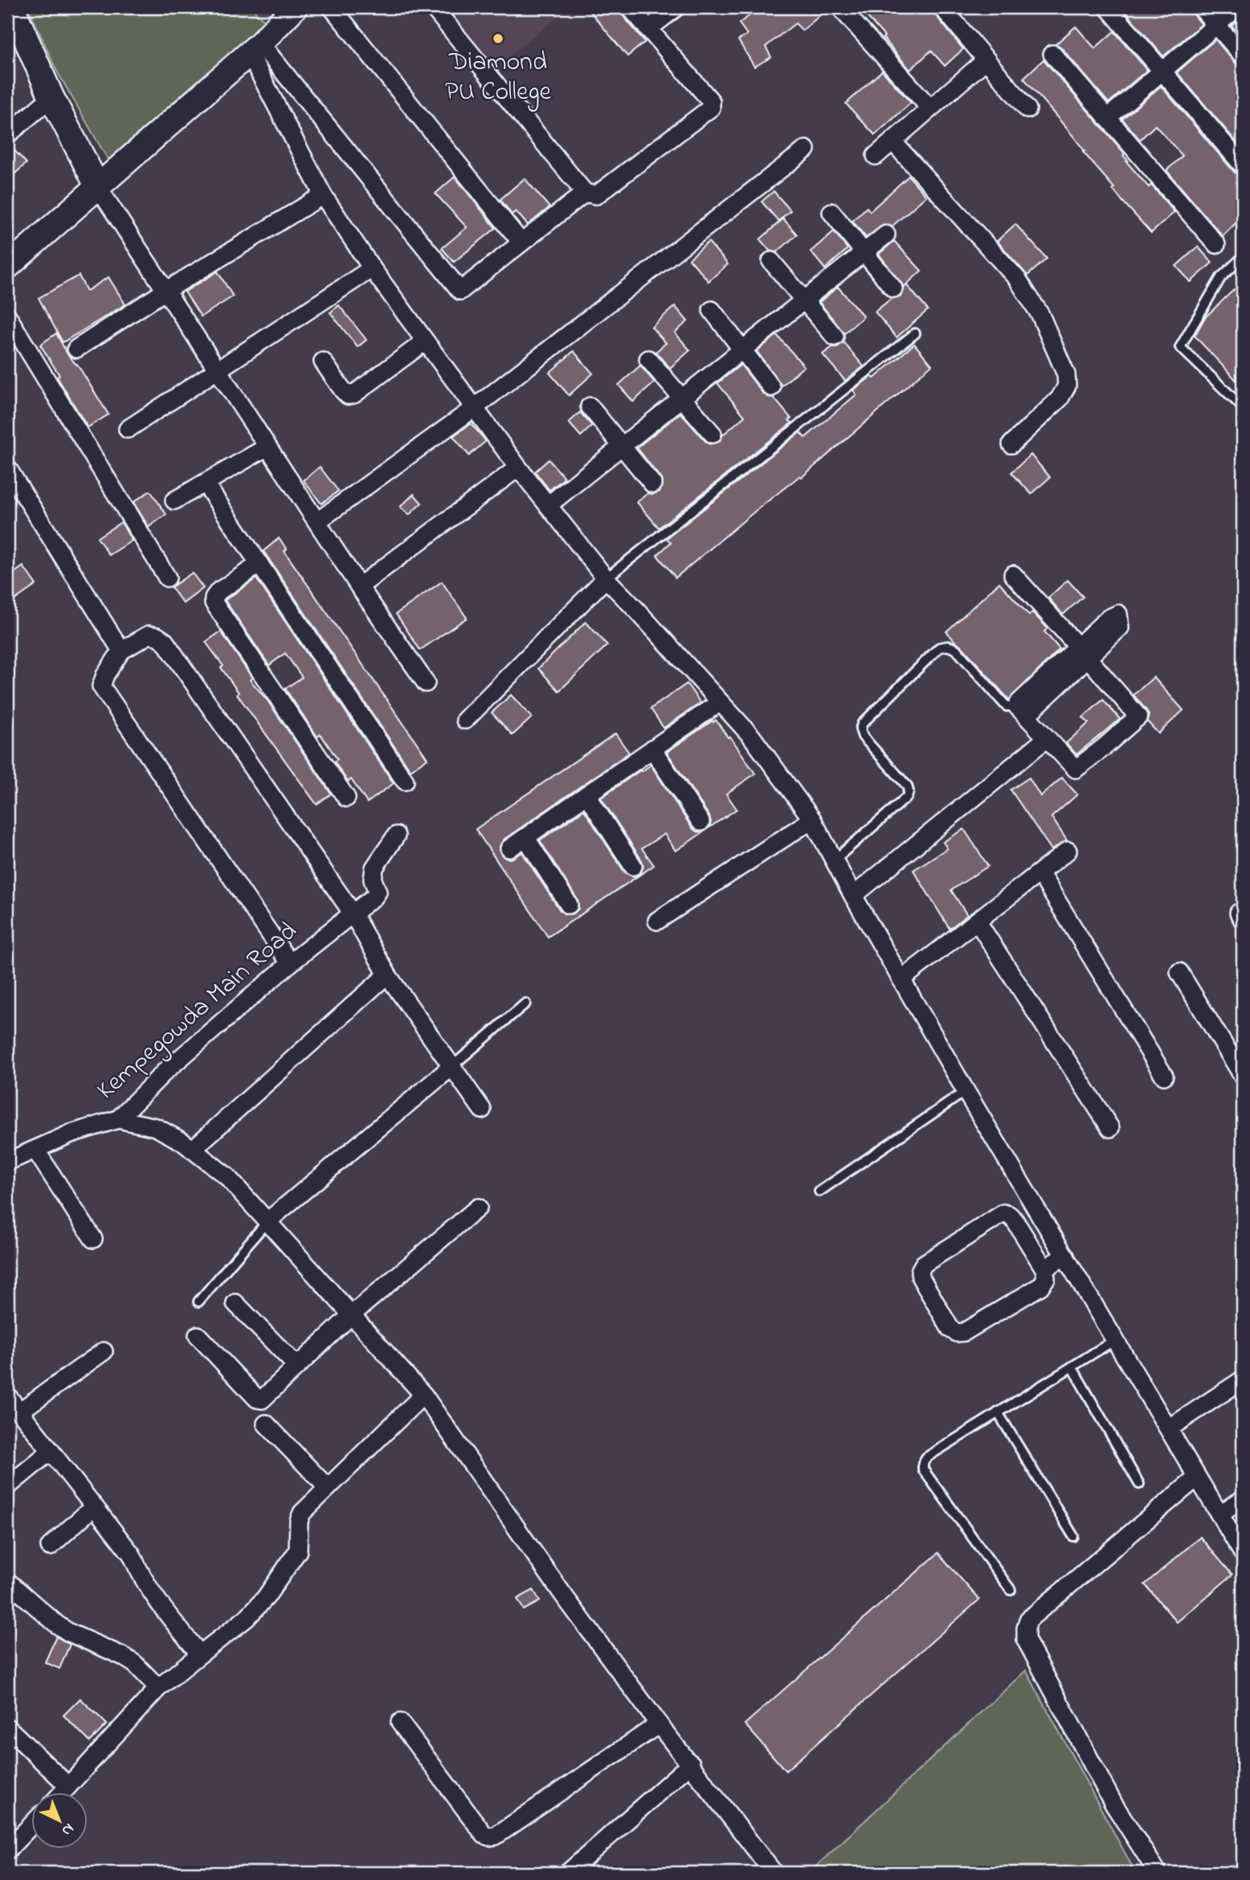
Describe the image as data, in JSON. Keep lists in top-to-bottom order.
{
  "streets": {
    "street": ["Kempegowda Main Road"]
  },
  "places": ["Diamond PU College"],
  "north": "bottom right"
}
